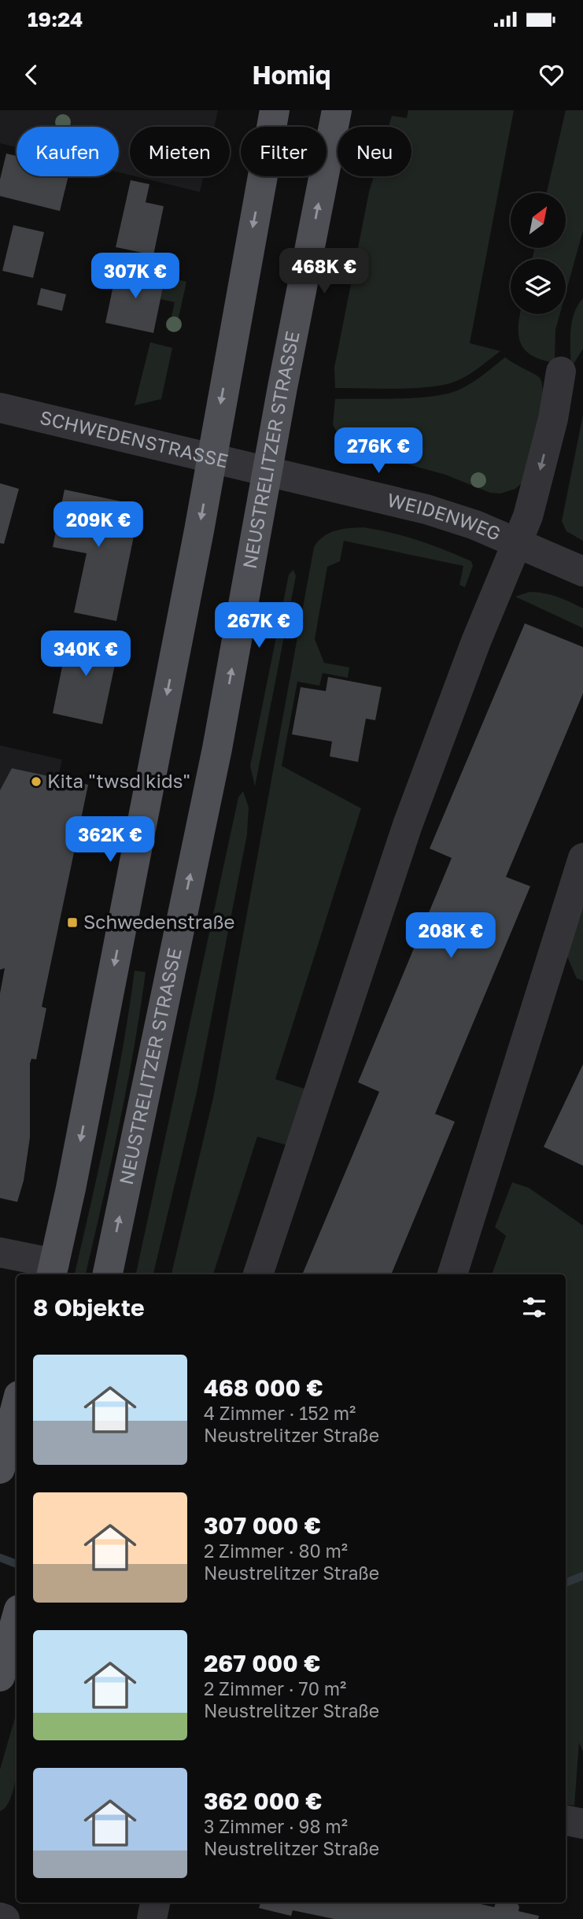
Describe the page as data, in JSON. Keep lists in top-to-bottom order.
{
  "streets": {
    "main road": ["NEUSTRELITZER STRASSE"],
    "street": ["SCHWEDENSTRASSE", "WEIDENWEG"]
  },
  "crossings": [
    ["SCHWEDENSTRASSE", "NEUSTRELITZER STRASSE"],
    ["SCHWEDENSTRASSE", "WEIDENWEG"],
    ["NEUSTRELITZER STRASSE", "WEIDENWEG"]
  ],
  "places": {
    "other": ["Kita \"twsd kids\""],
    "transit": ["Schwedenstraße"]
  },
  "north": "top right",
  "page": {
    "status": "19:24",
    "header": "Homiq",
    "chip": [
      "Kaufen",
      "Mieten",
      "Filter",
      "Neu"
    ],
    "price": [
      "468K €",
      "307K €",
      "276K €",
      "209K €",
      "267K €",
      "340K €",
      "362K €",
      "208K €"
    ],
    "heading": "8 Objekte",
    "list": [
      {
        "name": "468 000 €",
        "note": "4 Zimmer · 152 m² · Neustrelitzer Straße"
      },
      {
        "name": "307 000 €",
        "note": "2 Zimmer · 80 m² · Neustrelitzer Straße"
      },
      {
        "name": "267 000 €",
        "note": "2 Zimmer · 70 m² · Neustrelitzer Straße"
      },
      {
        "name": "362 000 €",
        "note": "3 Zimmer · 98 m² · Neustrelitzer Straße"
      }
    ]
  }
}
